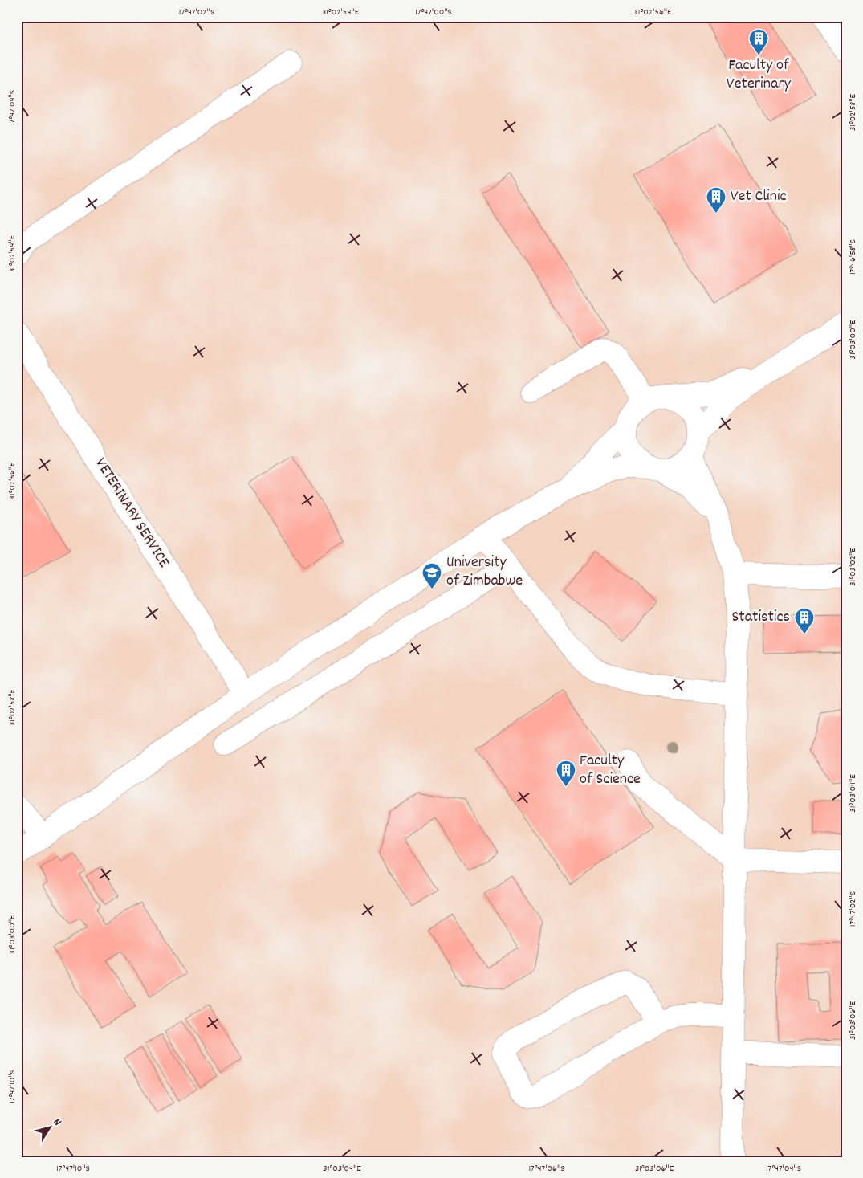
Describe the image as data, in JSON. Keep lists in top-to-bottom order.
{
  "streets": {
    "street": ["VETERINARY SERVICE"]
  },
  "places": {
    "building": [
      "Faculty of Veterinary",
      "Vet Clinic",
      "Statistics",
      "Faculty of Science"
    ],
    "school or university": ["University of Zimbabwe"]
  },
  "north": "top right",
  "coordinates": [
    "17°47'02\"S",
    "31°02'54\"E",
    "17°47'00\"S",
    "31°02'56\"E",
    "17°47'04\"S",
    "31°02'58\"E",
    "17°46'58\"S",
    "31°03'00\"E",
    "31°03'02\"E",
    "31°03'04\"E",
    "31°03'06\"E",
    "17°47'10\"S",
    "17°47'06\"S"
  ]
}
